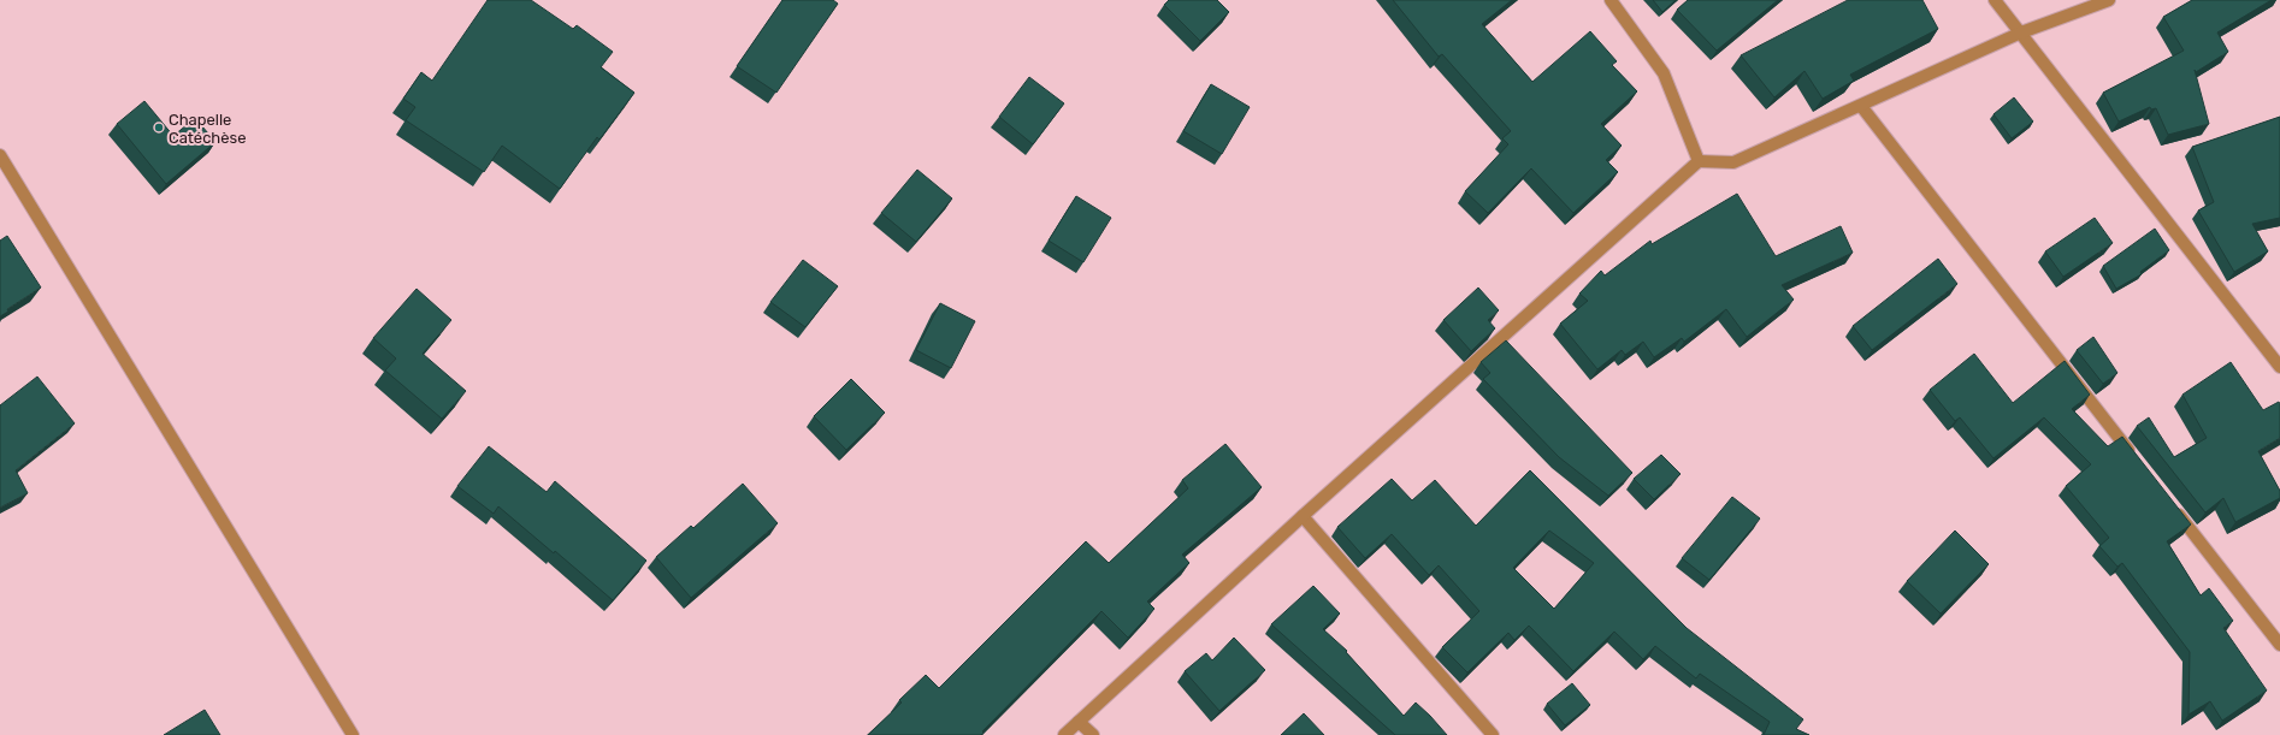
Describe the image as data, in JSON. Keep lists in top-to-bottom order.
{
  "places": ["Chapelle Catéchèse"]
}
